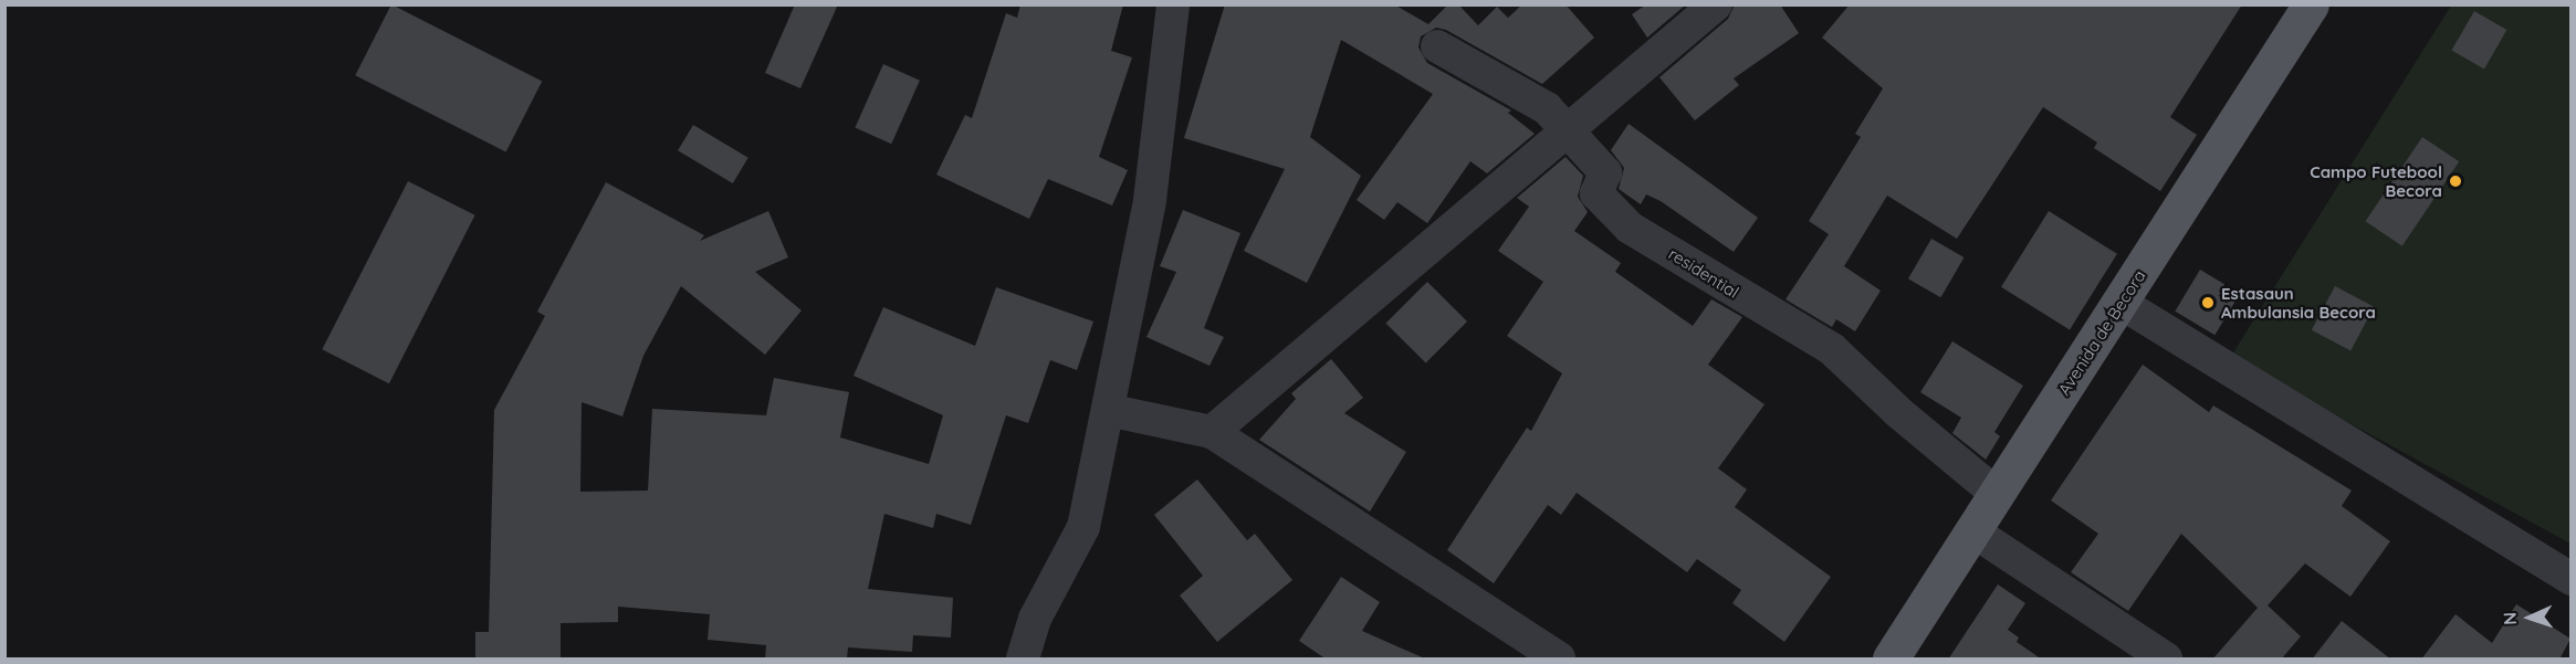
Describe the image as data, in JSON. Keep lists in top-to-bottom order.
{
  "streets": {
    "main road": ["Avenida de Becora"],
    "street": ["residential"]
  },
  "crossings": [
    ["residential", "Avenida de Becora"]
  ],
  "places": ["Campo Futebool Becora", "Estasaun Ambulansia Becora"],
  "north": "left"
}
